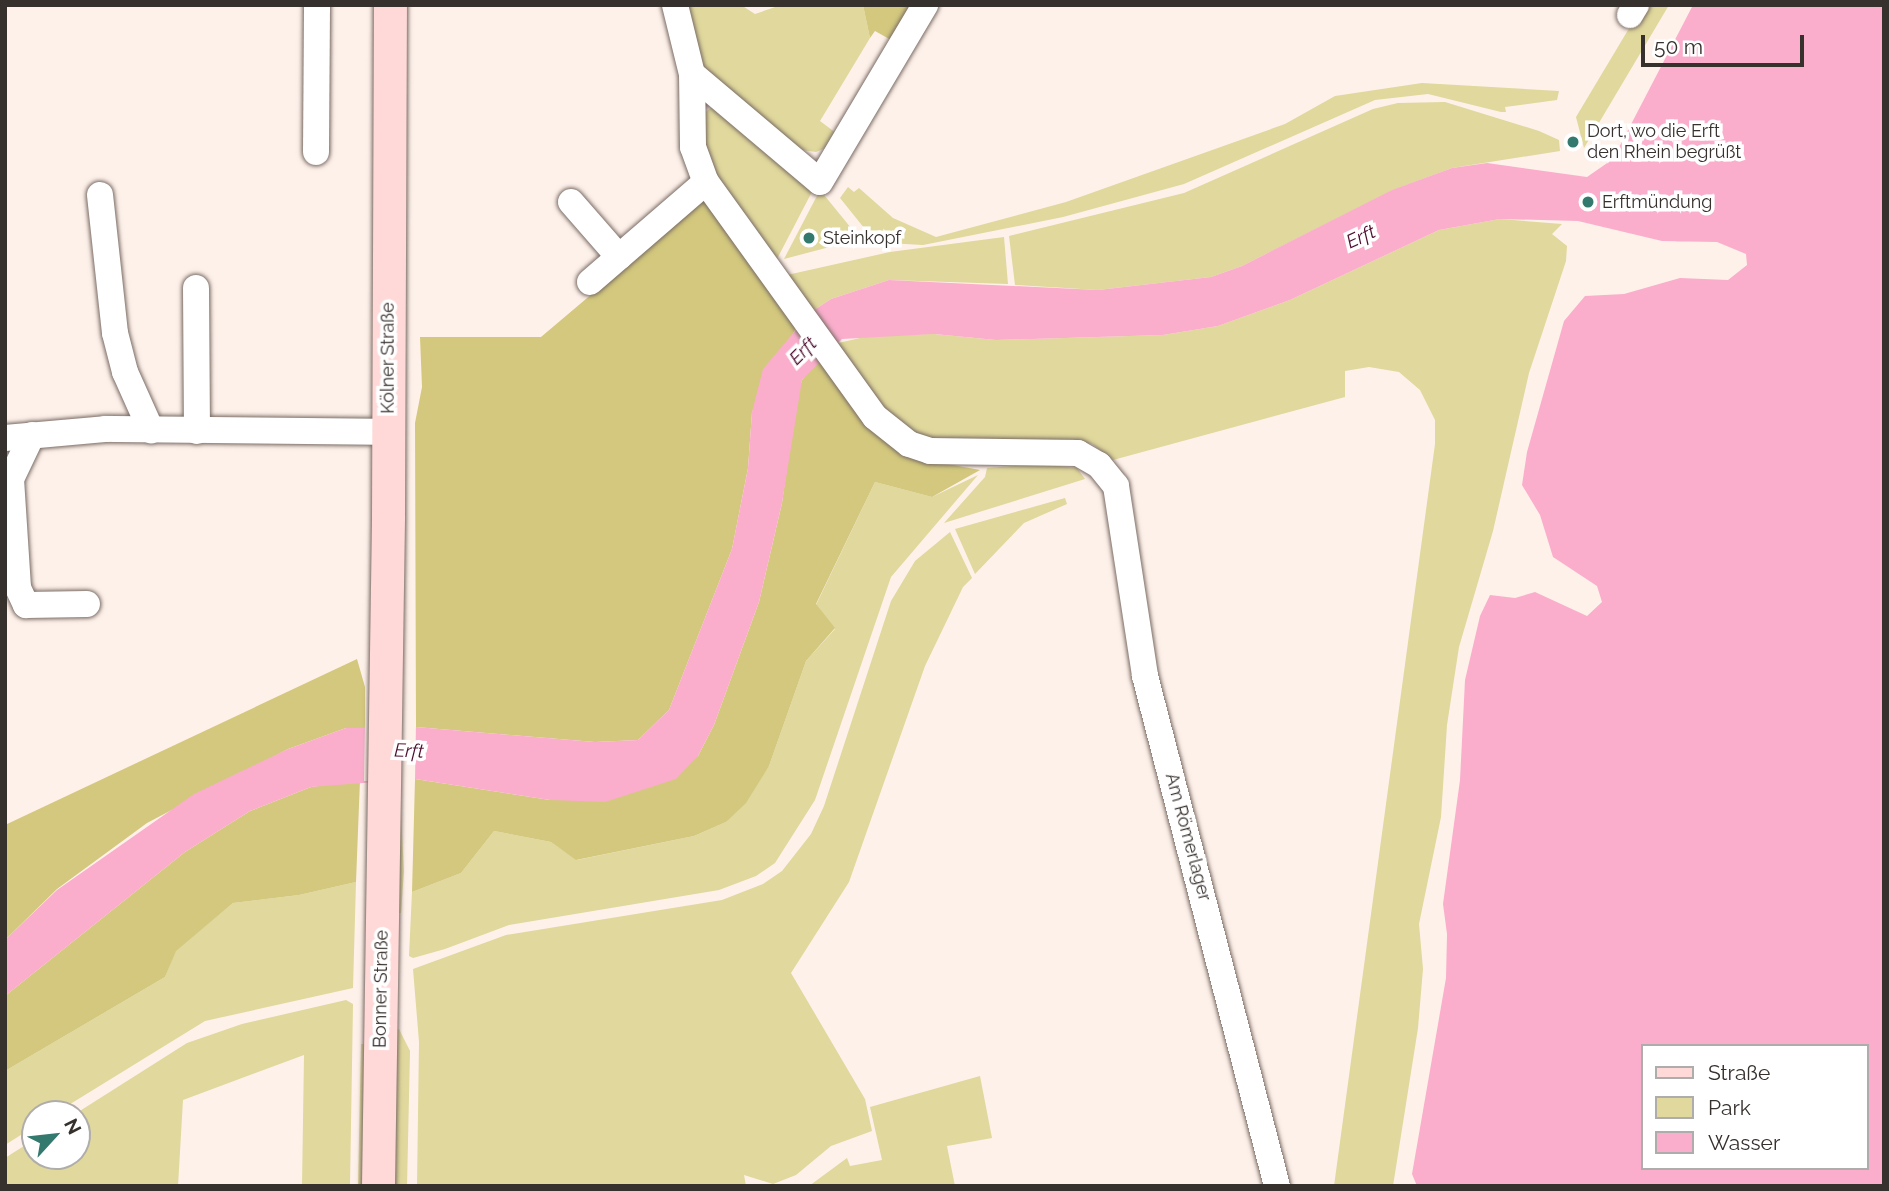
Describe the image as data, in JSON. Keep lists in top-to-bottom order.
{
  "streets": {
    "main road": ["Kölner Straße", "Bonner Straße"],
    "street": ["Am Römerlager"]
  },
  "crossings": [
    ["Kölner Straße", "Bonner Straße"]
  ],
  "water": ["Erft"],
  "places": ["Dort, wo die Erft den Rhein begrüßt", "Erftmündung", "Steinkopf"],
  "legend": ["Straße", "Park", "Wasser"],
  "scale_bar": "50 m",
  "north": "top right"
}
